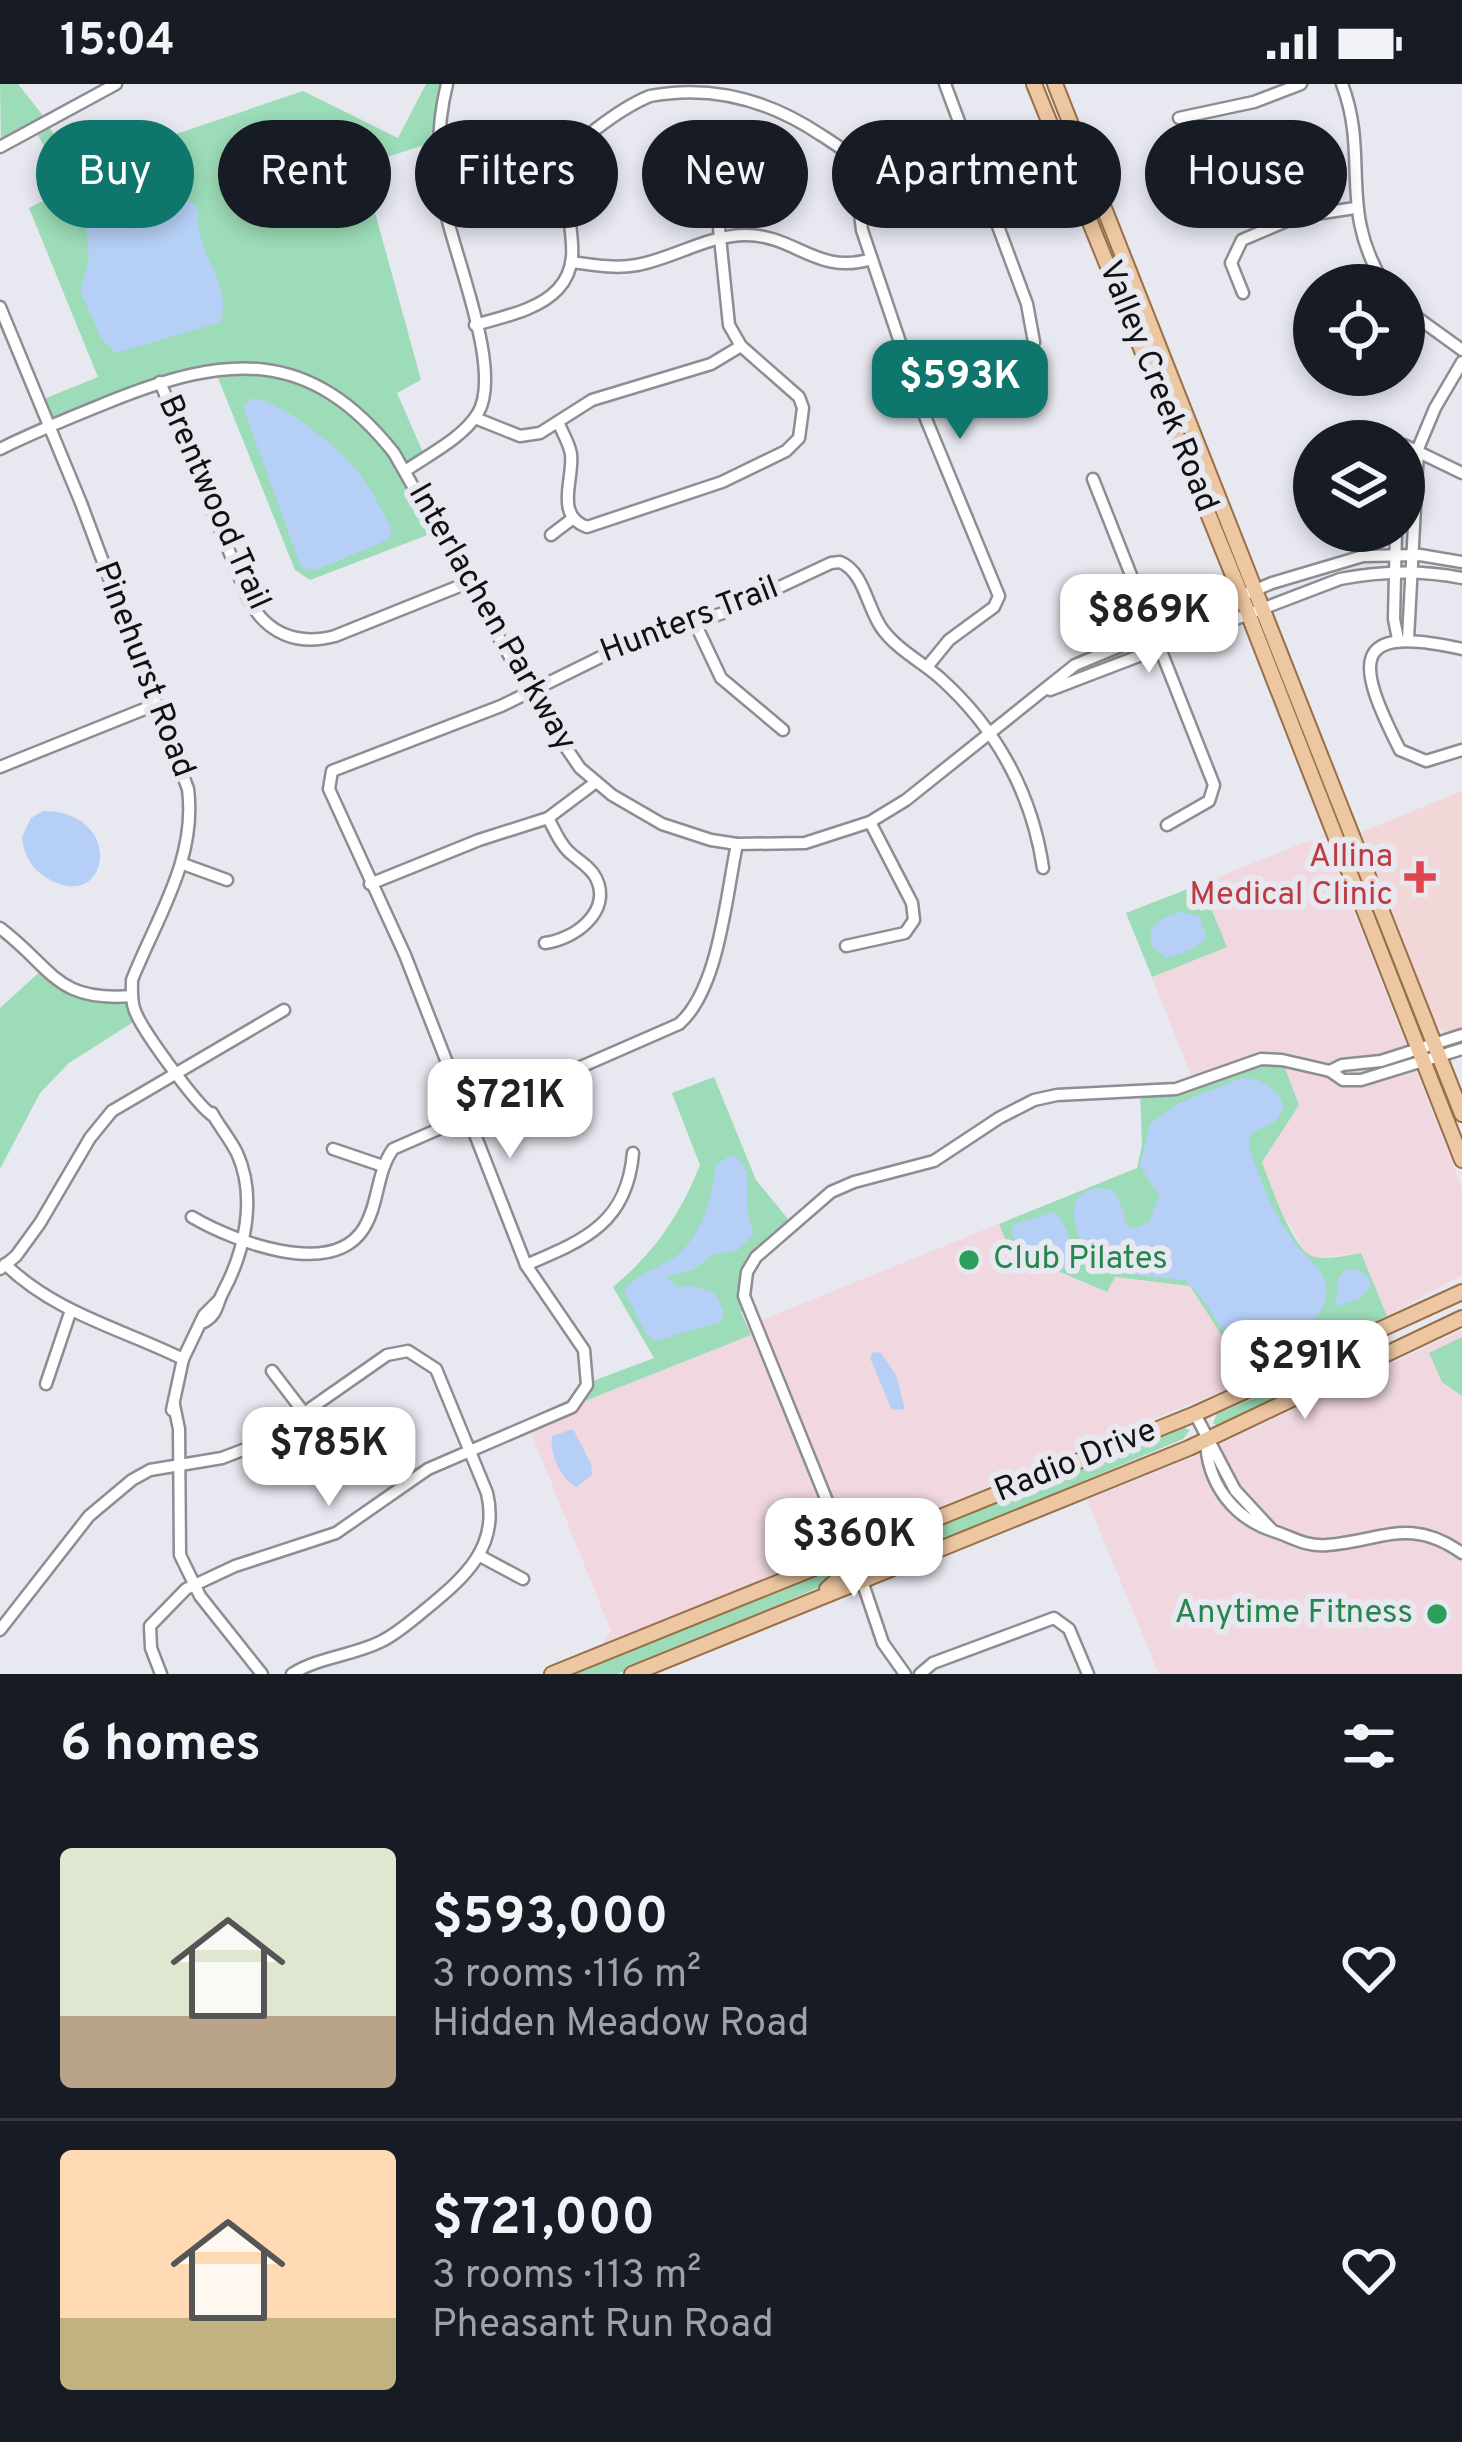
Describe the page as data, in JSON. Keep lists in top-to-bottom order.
{
  "streets": {
    "main road": ["Valley Creek Road", "Radio Drive"],
    "street": [
      "Brentwood Trail",
      "Interlachen Parkway",
      "Hunters Trail",
      "Pinehurst Road"
    ]
  },
  "crossings": [
    ["Valley Creek Road", "Interlachen Parkway"],
    ["Brentwood Trail", "Interlachen Parkway"],
    ["Interlachen Parkway", "Hunters Trail"],
    ["Interlachen Parkway", "Pinehurst Road"]
  ],
  "places": {
    "health": ["Allina Medical Clinic"],
    "other": ["Club Pilates", "Anytime Fitness"]
  },
  "page": {
    "status": "15:04",
    "chip": [
      "Buy",
      "Rent",
      "Filters",
      "New",
      "Apartment",
      "House"
    ],
    "price": [
      "$593K",
      "$869K",
      "$721K",
      "$291K",
      "$785K",
      "$360K"
    ],
    "heading": "6 homes",
    "list": [
      {
        "name": "$593,000",
        "note": "3 rooms · 116 m² · Hidden Meadow Road"
      },
      {
        "name": "$721,000",
        "note": "3 rooms · 113 m² · Pheasant Run Road"
      }
    ]
  }
}
